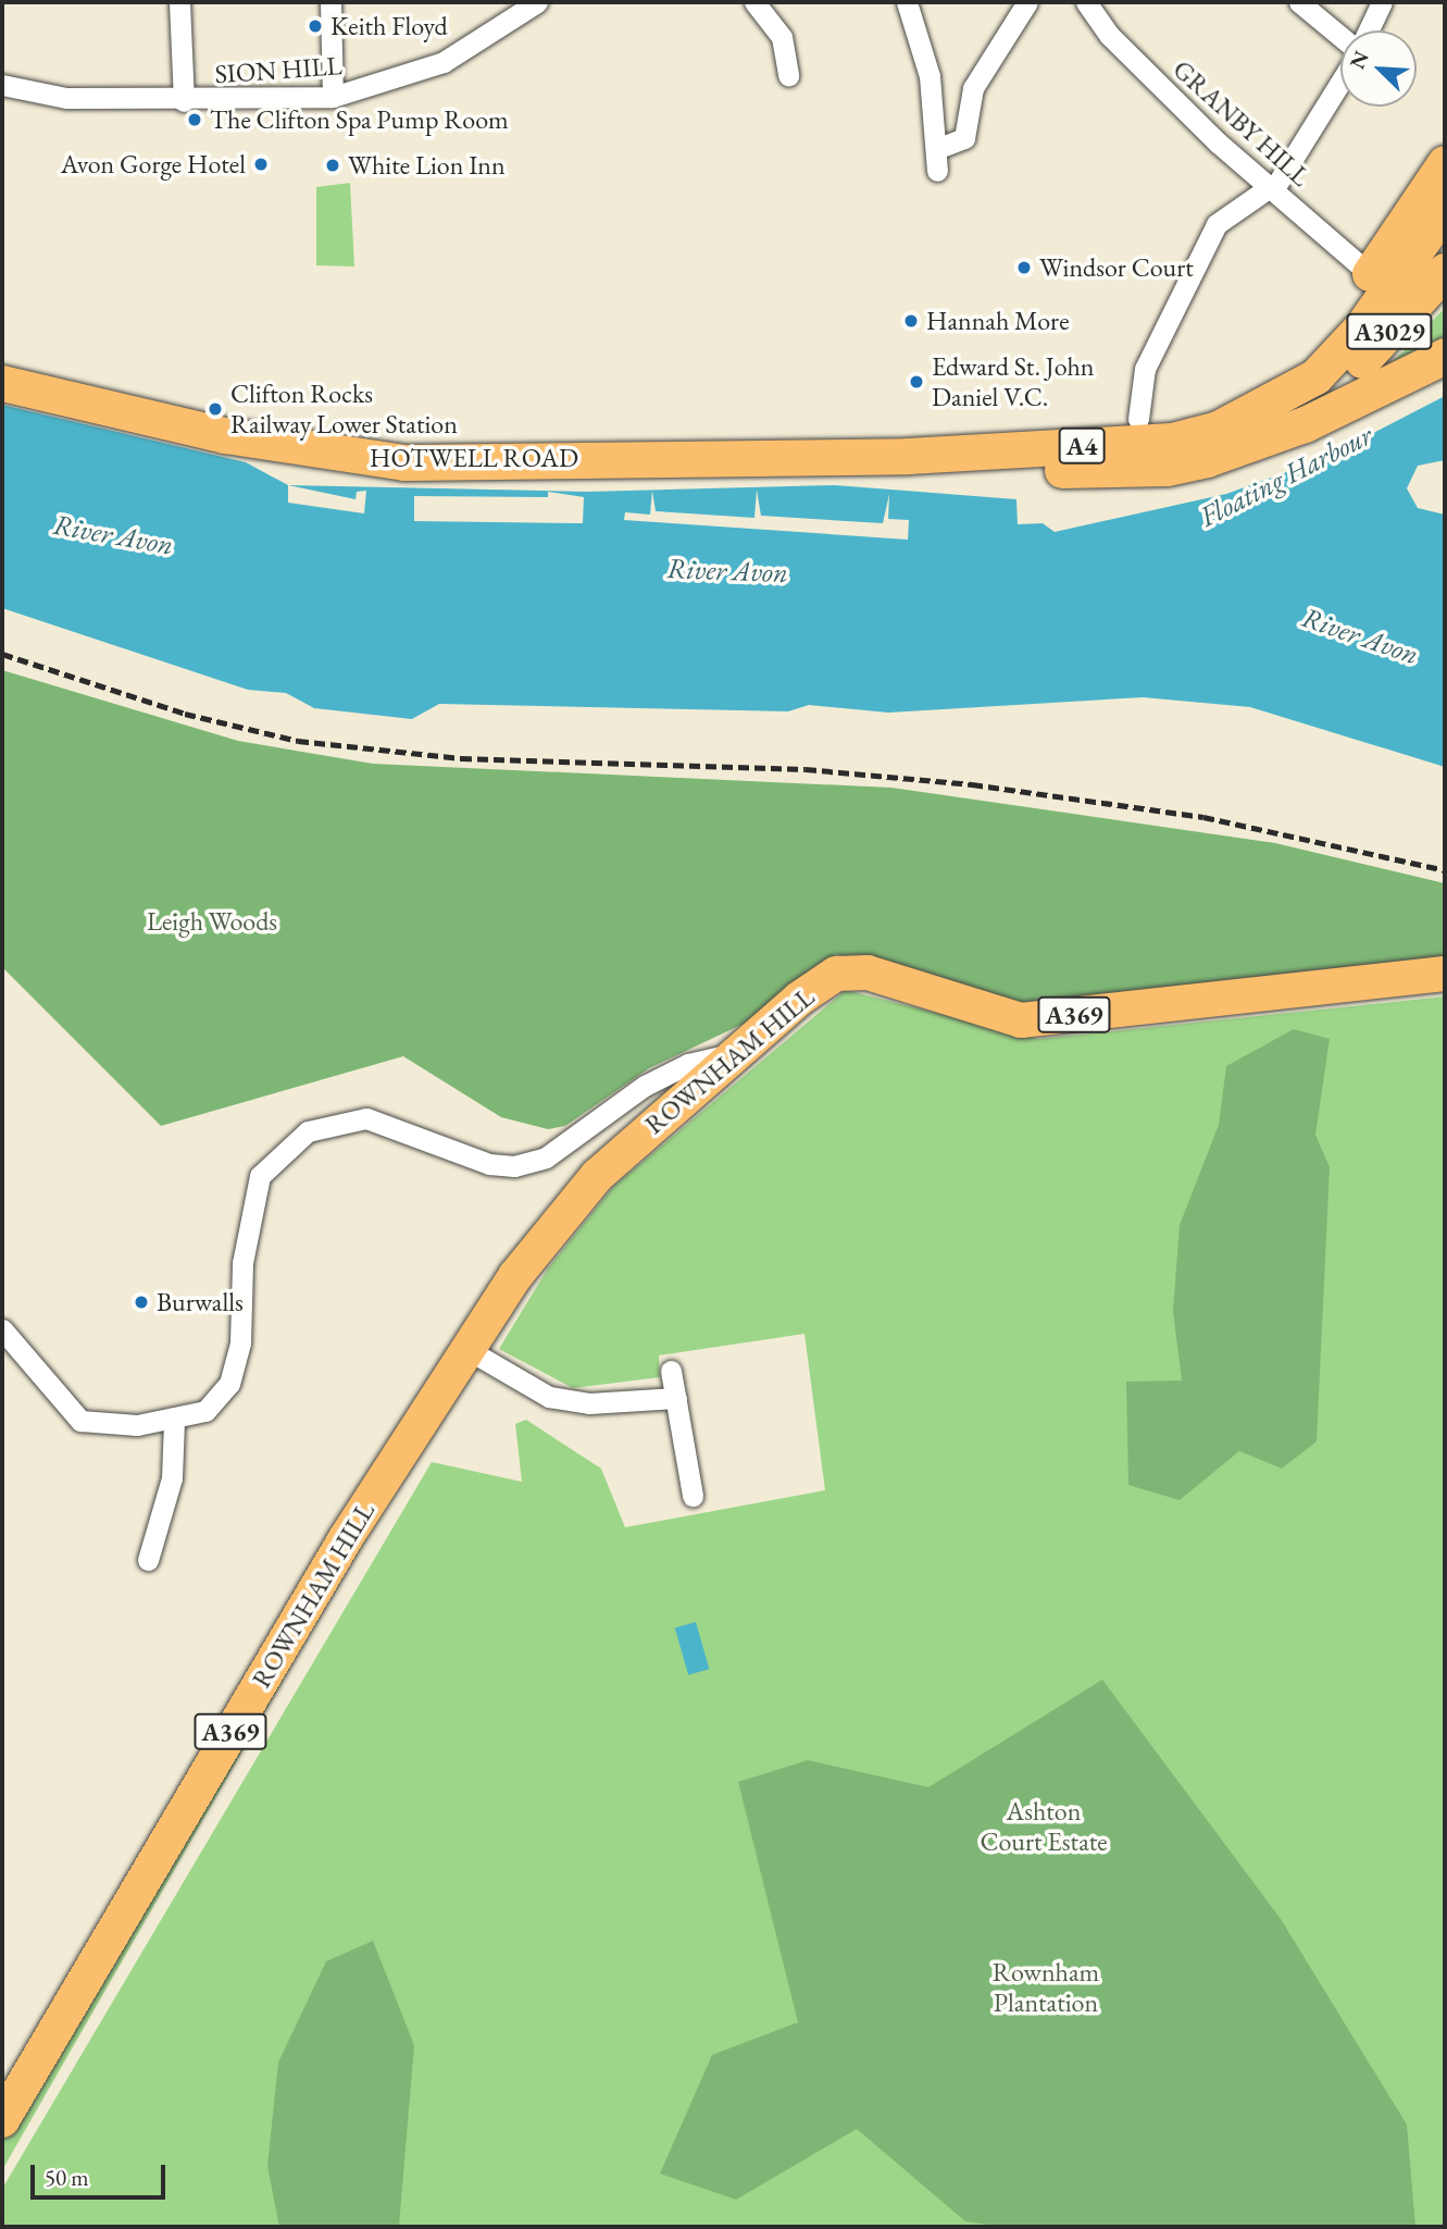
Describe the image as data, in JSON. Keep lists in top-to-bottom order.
{
  "streets": {
    "highway": ["A3029", "A4", "HOTWELL ROAD"],
    "main road": ["A369", "ROWNHAM HILL"],
    "street": ["SION HILL", "GRANBY HILL"]
  },
  "crossings": [
    ["GRANBY HILL", "A4"],
    ["A3029", "A4"],
    ["A3029", "HOTWELL ROAD"],
    ["A4", "HOTWELL ROAD"]
  ],
  "water": ["Floating Harbour", "River Avon"],
  "parks": ["Leigh Woods", "Ashton Court Estate", "Rownham Plantation"],
  "places": [
    "Keith Floyd",
    "The Clifton Spa Pump Room",
    "Avon Gorge Hotel",
    "White Lion Inn",
    "Windsor Court",
    "Hannah More",
    "Edward St. John Daniel V.C.",
    "Clifton Rocks Railway Lower Station",
    "Burwalls"
  ],
  "scale_bar": "50 m",
  "north": "top left"
}
